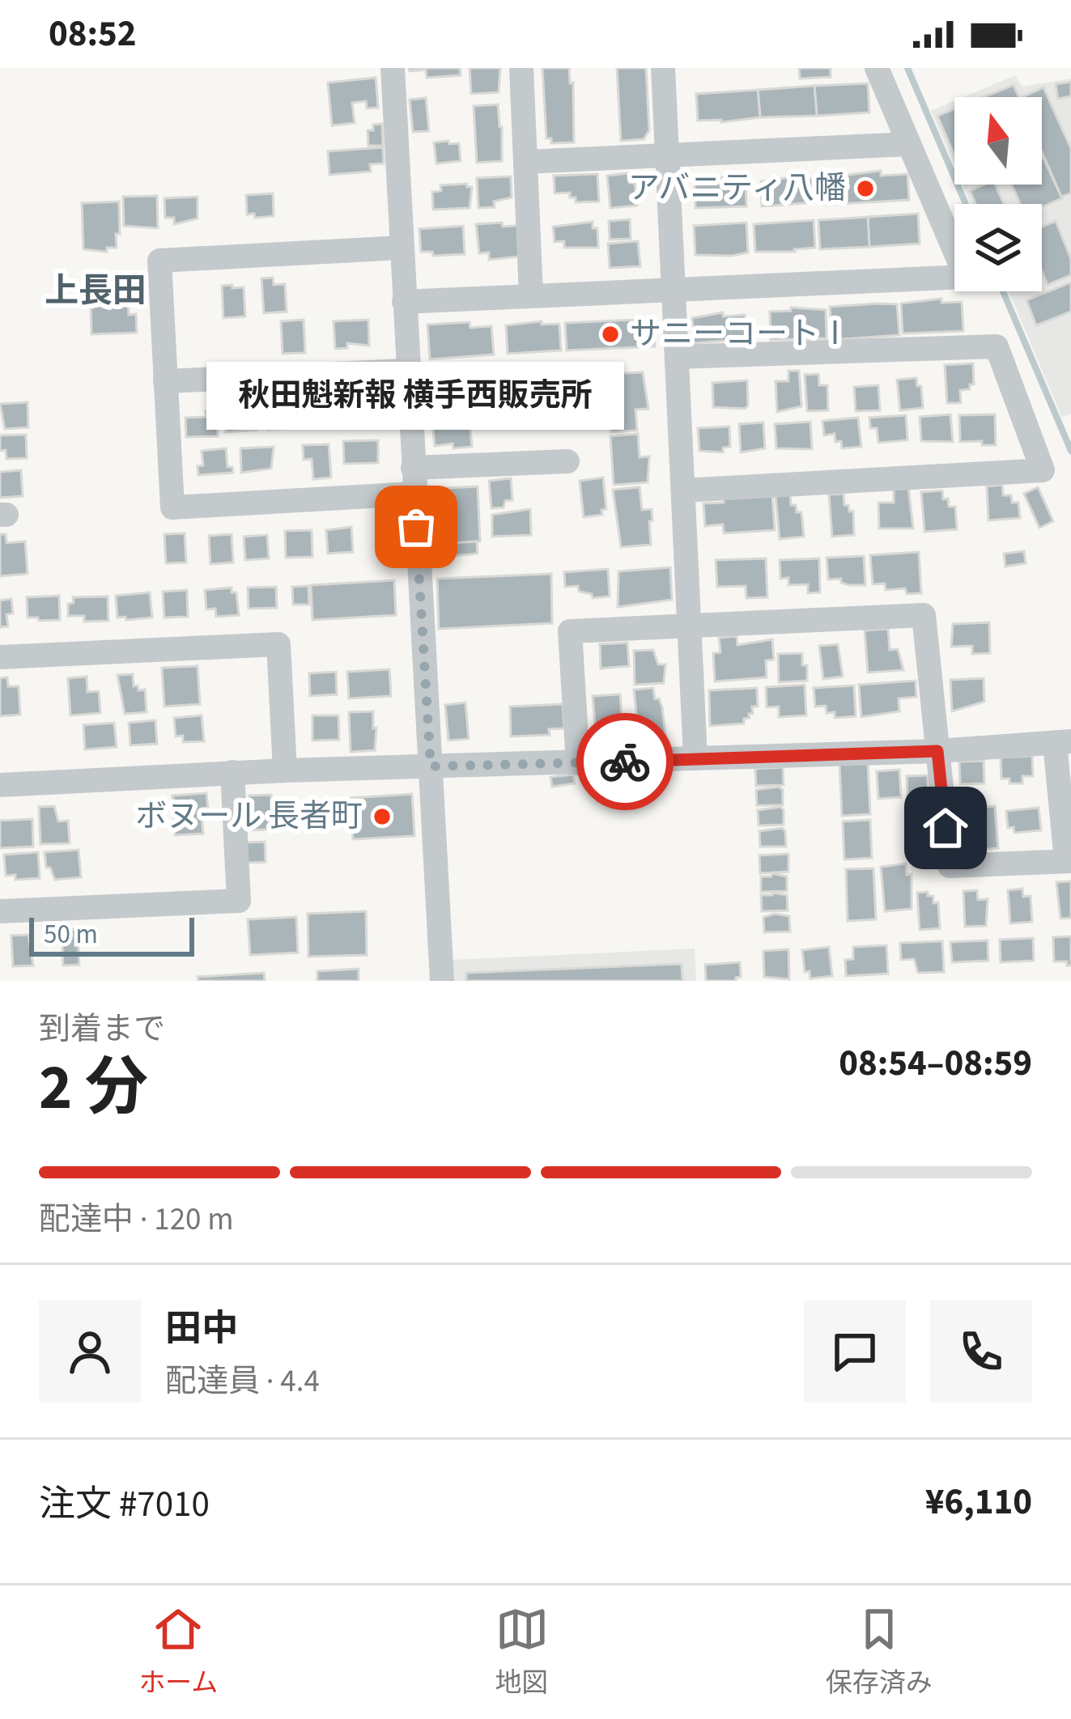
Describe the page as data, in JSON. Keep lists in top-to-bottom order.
{
  "districts": ["上長田"],
  "places": [
    "アバニティ八幡",
    "サニーコートⅠ",
    "秋田魁新報 横手西販売所",
    "ボヌール 長者町"
  ],
  "scale_bar": "50 m",
  "north": "top",
  "page": {
    "status": "08:52",
    "bubble": "秋田魁新報 横手西販売所",
    "scale": "50 m",
    "heading": ["2 分", "到着まで", "08:54–08:59"],
    "panel": [
      "田中",
      "配達員 · 4.4",
      "注文 #7010",
      "¥6,110"
    ],
    "bar": "配達中 · 120 m",
    "tabs": ["ホーム", "地図", "保存済み"]
  }
}
